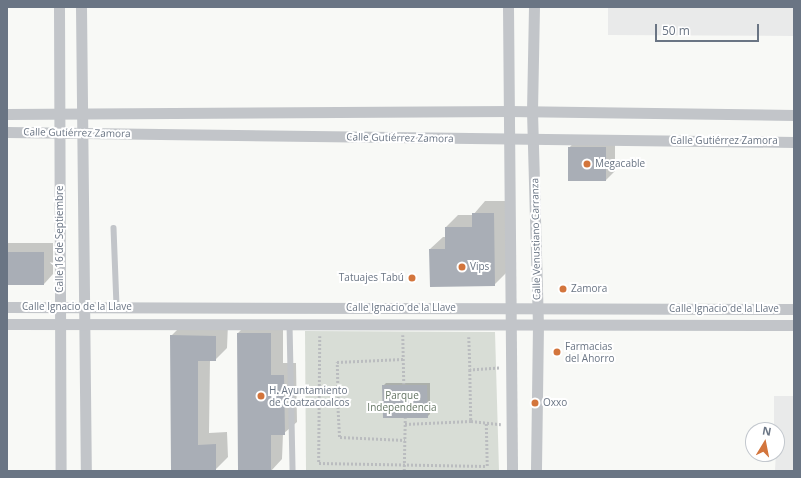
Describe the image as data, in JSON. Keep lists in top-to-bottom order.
{
  "streets": {
    "street": [
      "Calle Gutiérrez Zamora",
      "Calle 16 de Septiembre",
      "Calle Venustiano Carranza",
      "Calle Ignacio de la Llave"
    ]
  },
  "crossings": [
    ["Calle Gutiérrez Zamora", "Calle 16 de Septiembre"],
    ["Calle Gutiérrez Zamora", "Calle Venustiano Carranza"],
    ["Calle 16 de Septiembre", "Calle Ignacio de la Llave"],
    ["Calle Venustiano Carranza", "Calle Ignacio de la Llave"]
  ],
  "parks": ["Parque Independencia"],
  "places": [
    "Megacable",
    "Vips",
    "Tatuajes Tabú",
    "Zamora",
    "Farmacias del Ahorro",
    "H. Ayuntamiento de Coatzacoalcos",
    "Oxxo"
  ],
  "scale_bar": "50 m",
  "north": "top"
}
